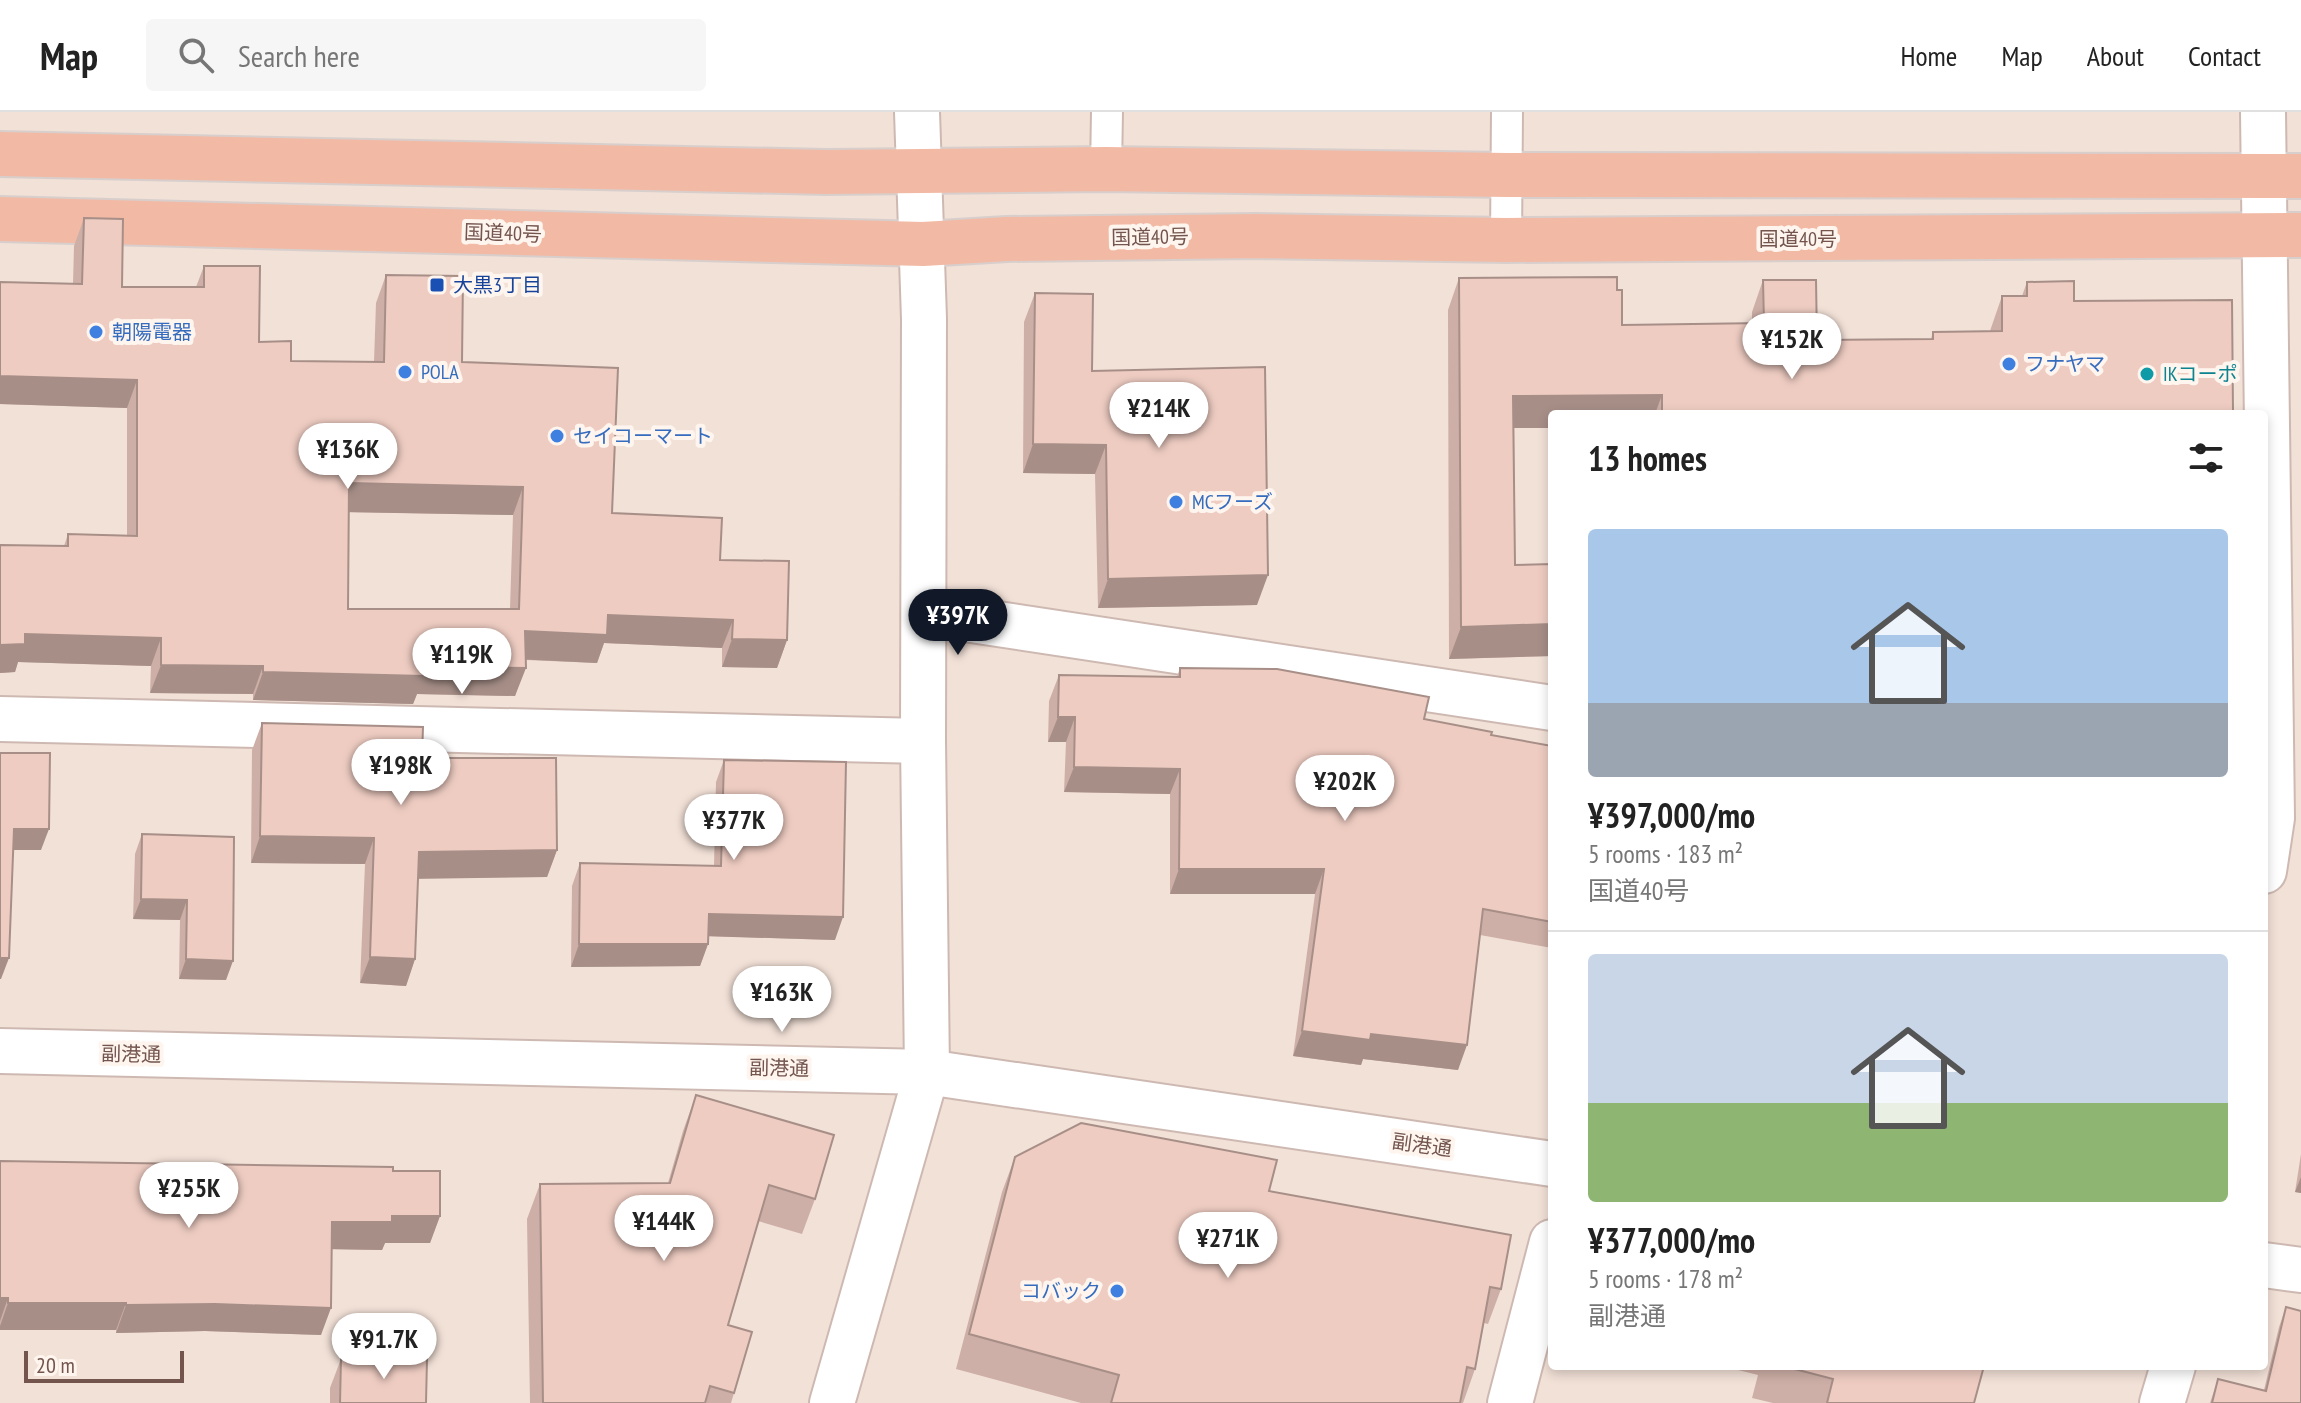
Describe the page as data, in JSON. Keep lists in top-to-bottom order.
{
  "streets": {
    "highway": ["国道40号"],
    "street": ["副港通"]
  },
  "places": {
    "transit": ["大黒3丁目"],
    "other": [
      "朝陽電器",
      "フナヤマ",
      "POLA",
      "IKコーポ",
      "セイコーマート",
      "MCフーズ",
      "コバック"
    ]
  },
  "scale_bar": "20 m",
  "page": {
    "header": "Map",
    "search": "Search here",
    "nav": [
      "Home",
      "Map",
      "About",
      "Contact"
    ],
    "price": [
      "¥152K",
      "¥214K",
      "¥136K",
      "¥397K",
      "¥119K",
      "¥198K",
      "¥202K",
      "¥377K",
      "¥163K",
      "¥255K",
      "¥144K",
      "¥271K",
      "¥91.7K"
    ],
    "heading": "13 homes",
    "list": [
      {
        "name": "¥397,000/mo",
        "note": "5 rooms · 183 m² · 国道40号"
      },
      {
        "name": "¥377,000/mo",
        "note": "5 rooms · 178 m² · 副港通"
      }
    ],
    "scale": "20 m"
  }
}
